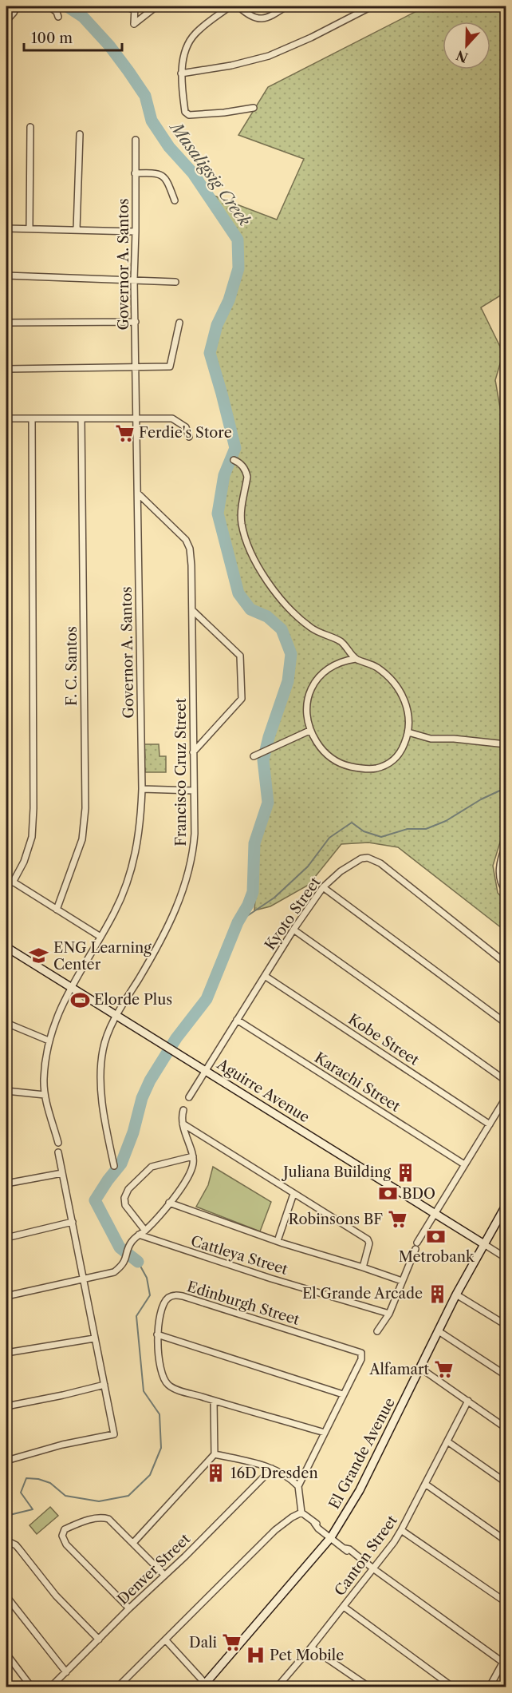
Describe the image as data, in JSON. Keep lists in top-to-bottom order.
{
  "streets": {
    "street": [
      "Governor A. Santos",
      "F. C. Santos",
      "Francisco Cruz Street",
      "Kyoto Street",
      "Kobe Street",
      "Karachi Street",
      "Aguirre Avenue",
      "Cattleya Street",
      "Edinburgh Street",
      "El Grande Avenue",
      "Canton Street",
      "Denver Street"
    ]
  },
  "crossings": [
    ["Governor A. Santos", "Francisco Cruz Street"],
    ["Governor A. Santos", "Aguirre Avenue"],
    ["Francisco Cruz Street", "Aguirre Avenue"],
    ["Kyoto Street", "Kobe Street"],
    ["Kyoto Street", "Karachi Street"],
    ["Kyoto Street", "Aguirre Avenue"],
    ["Aguirre Avenue", "El Grande Avenue"]
  ],
  "water": ["Masaligsig Creek"],
  "places": {
    "supermarket": [
      "Ferdie's Store",
      "Robinsons BF",
      "Alfamart",
      "Dali"
    ],
    "school or university": ["ENG Learning Center"],
    "sports": ["Elorde Plus"],
    "building": ["Juliana Building", "El Grande Arcade", "16D Dresden"],
    "bank": ["BDO", "Metrobank"],
    "hospital": ["Pet Mobile"]
  },
  "scale_bar": "100 m",
  "north": "bottom"
}
